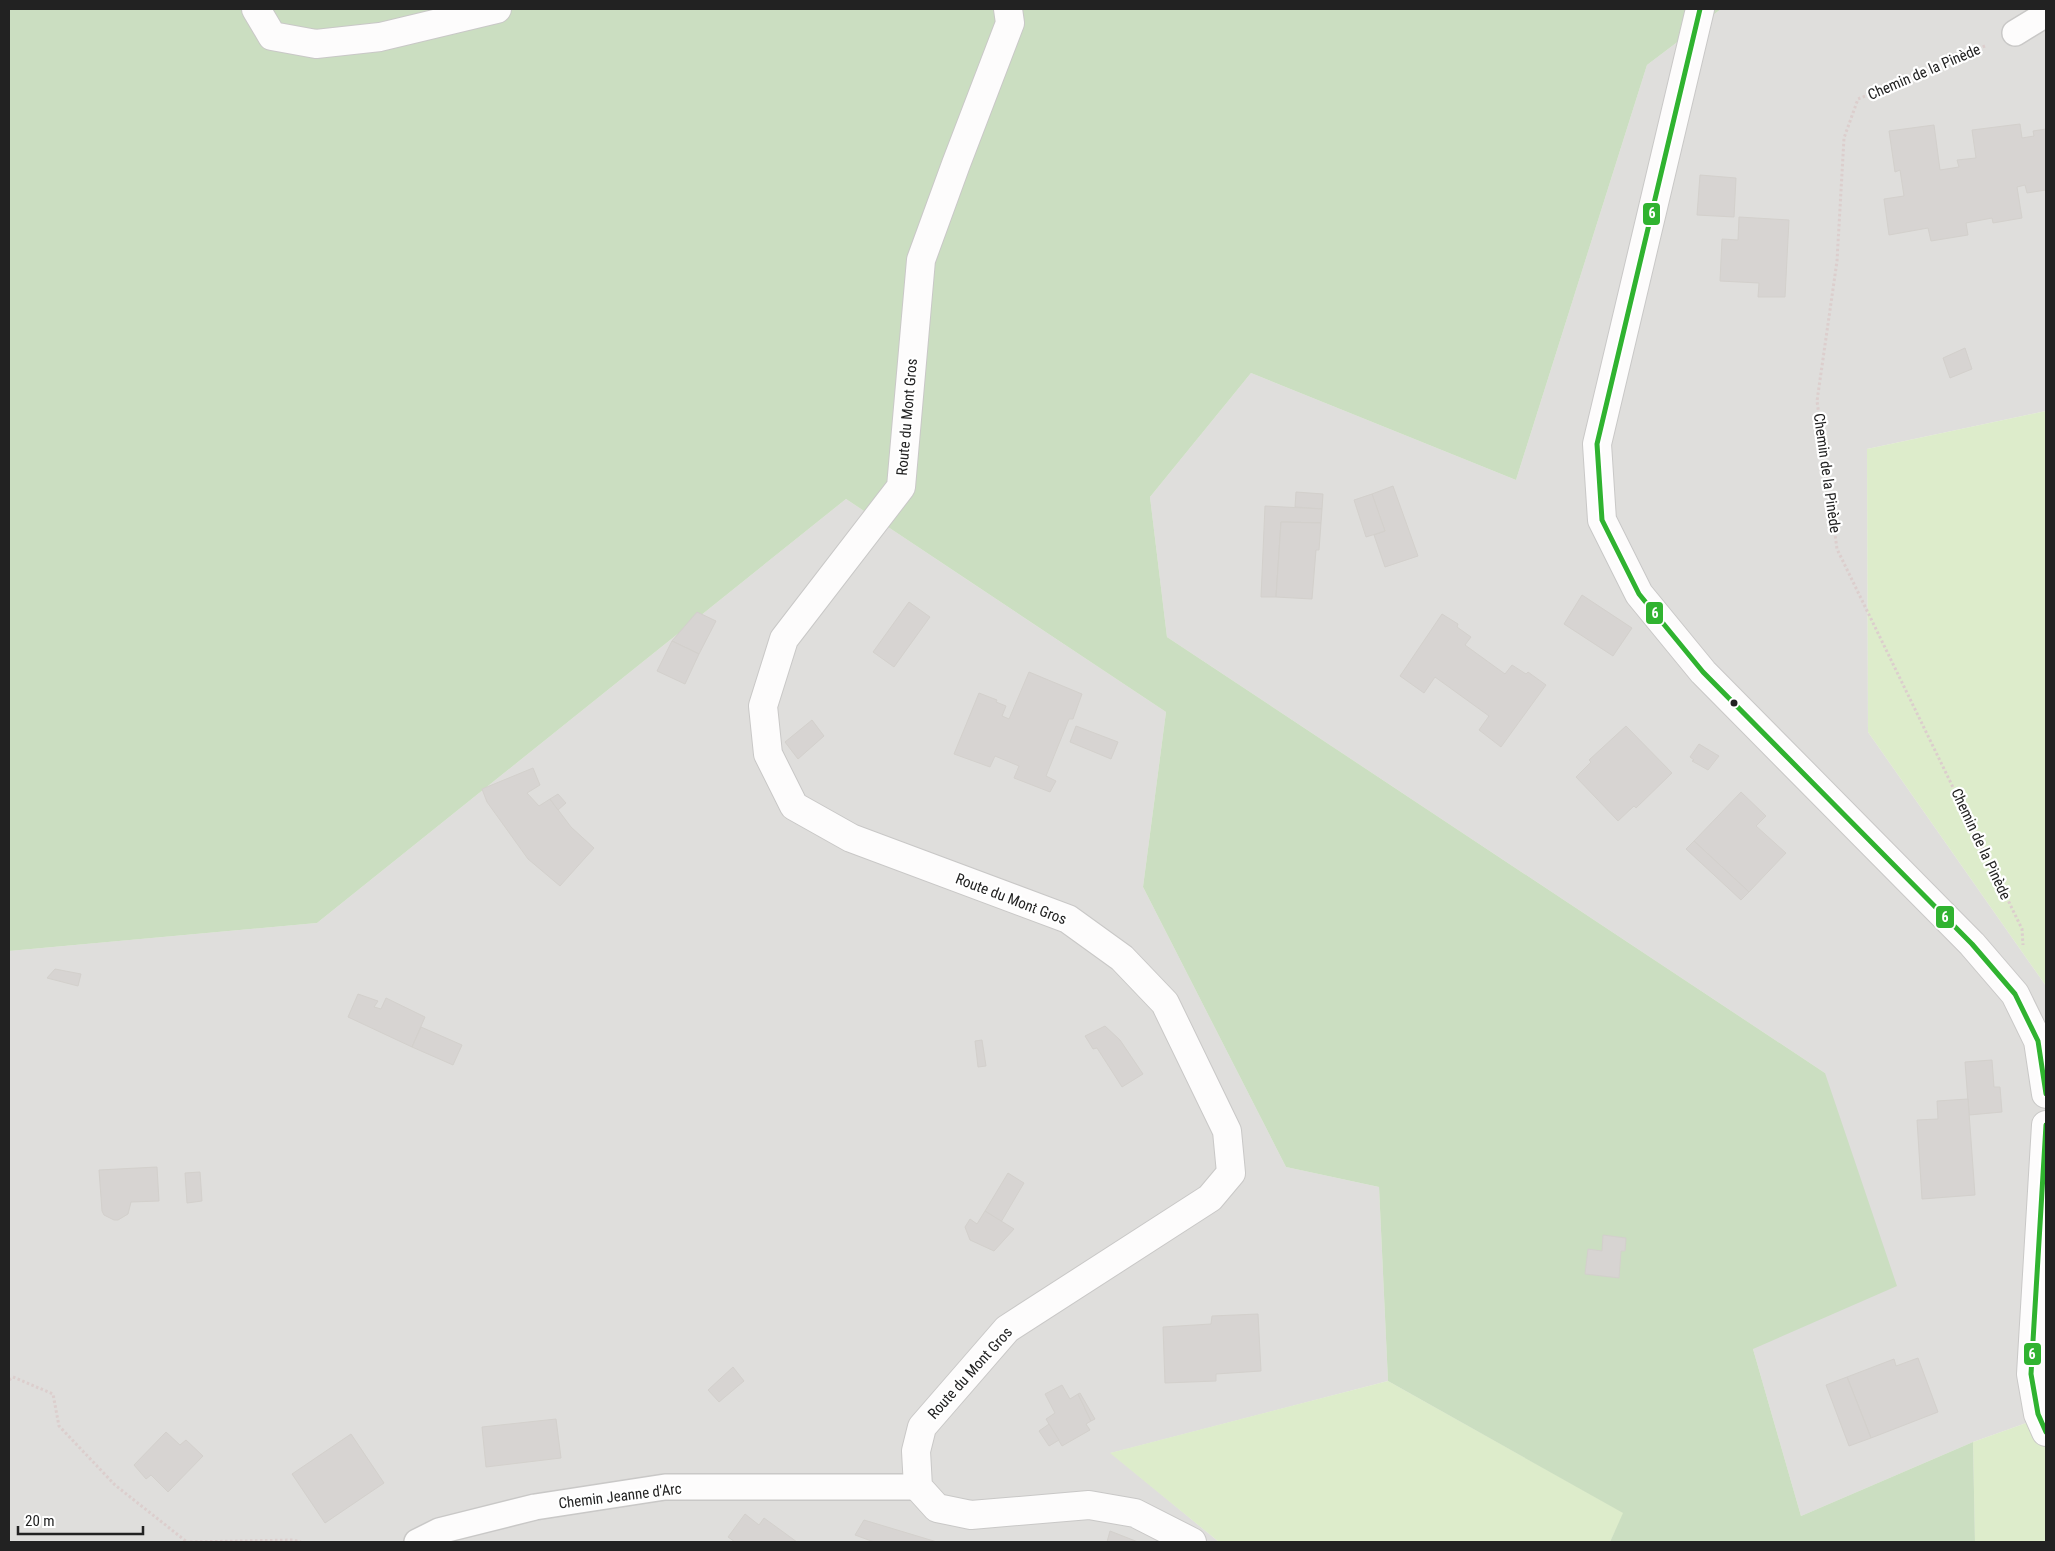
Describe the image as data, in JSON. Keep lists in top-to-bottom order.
{
  "streets": {
    "street": ["Route du Mont Gros"],
    "lane": ["Chemin Jeanne d'Arc"],
    "path": ["Chemin de la Pinède"]
  },
  "crossings": [
    ["Route du Mont Gros", "Chemin Jeanne d'Arc"]
  ],
  "lines": ["transit line 6"],
  "scale_bar": "20 m"
}
